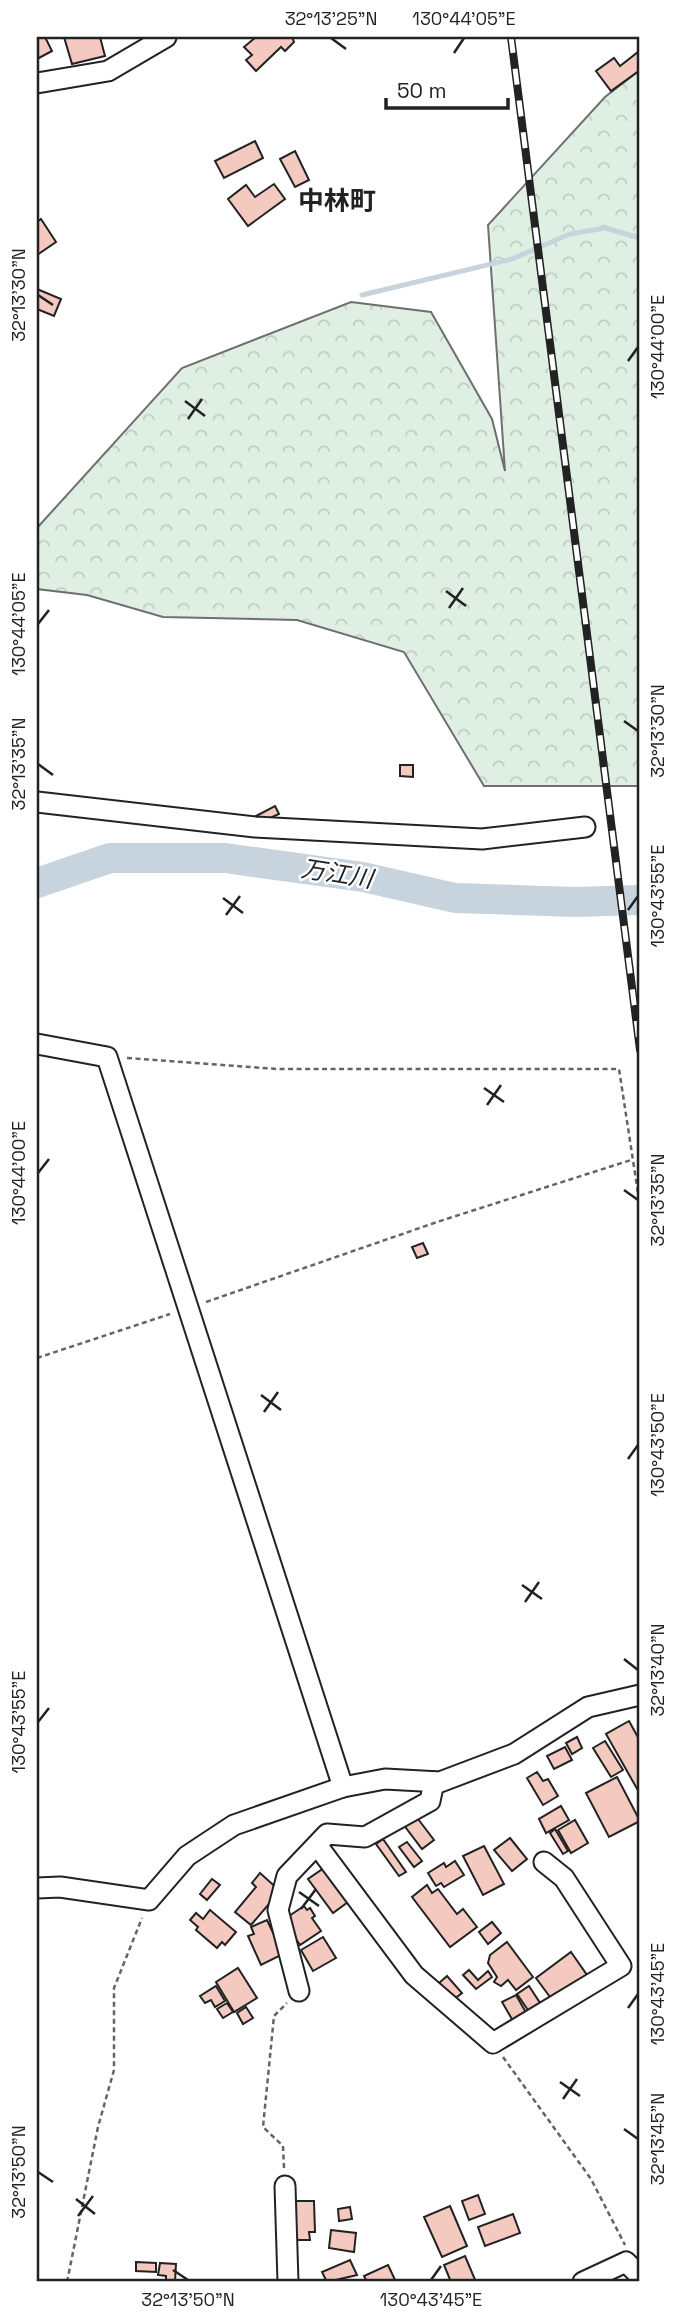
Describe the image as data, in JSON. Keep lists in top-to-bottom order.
{
  "districts": ["中林町"],
  "water": ["万江川"],
  "scale_bar": "50 m",
  "coordinates": [
    "32°13'25\"N",
    "130°44'05\"E",
    "32°13'30\"N",
    "130°44'00\"E",
    "32°13'35\"N",
    "130°43'55\"E",
    "130°43'50\"E",
    "32°13'40\"N",
    "130°43'45\"E",
    "32°13'45\"N",
    "32°13'50\"N"
  ]
}
